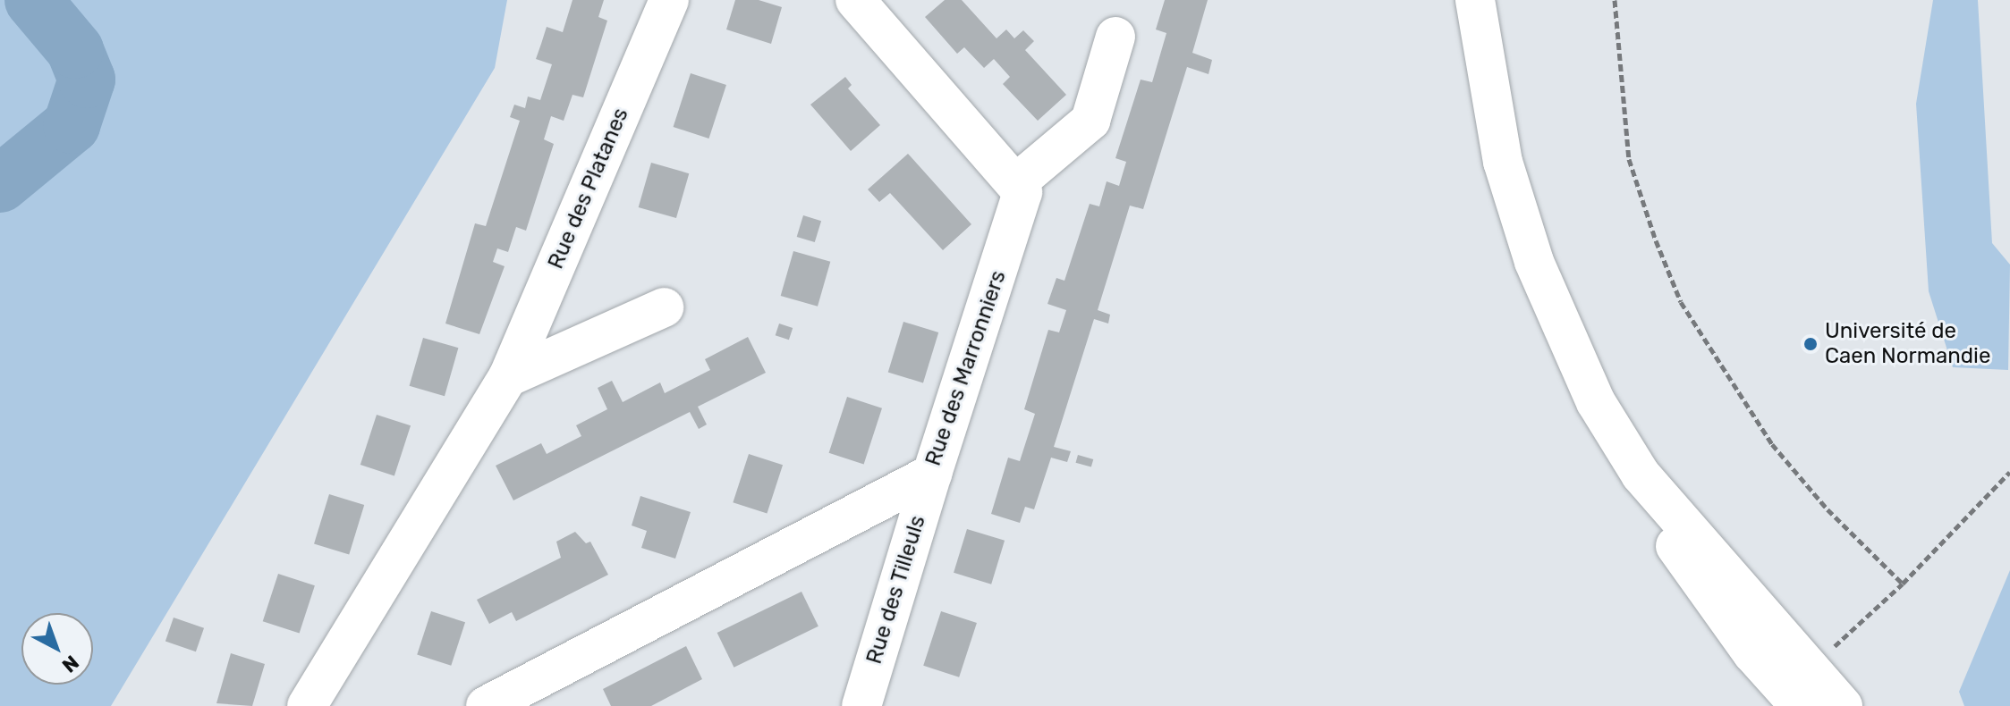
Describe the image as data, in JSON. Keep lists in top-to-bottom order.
{
  "streets": {
    "street": ["Rue des Platanes", "Rue des Marronniers", "Rue des Tilleuls"]
  },
  "crossings": [
    ["Rue des Marronniers", "Rue des Tilleuls"]
  ],
  "places": ["Université de Caen Normandie"],
  "north": "bottom right"
}
